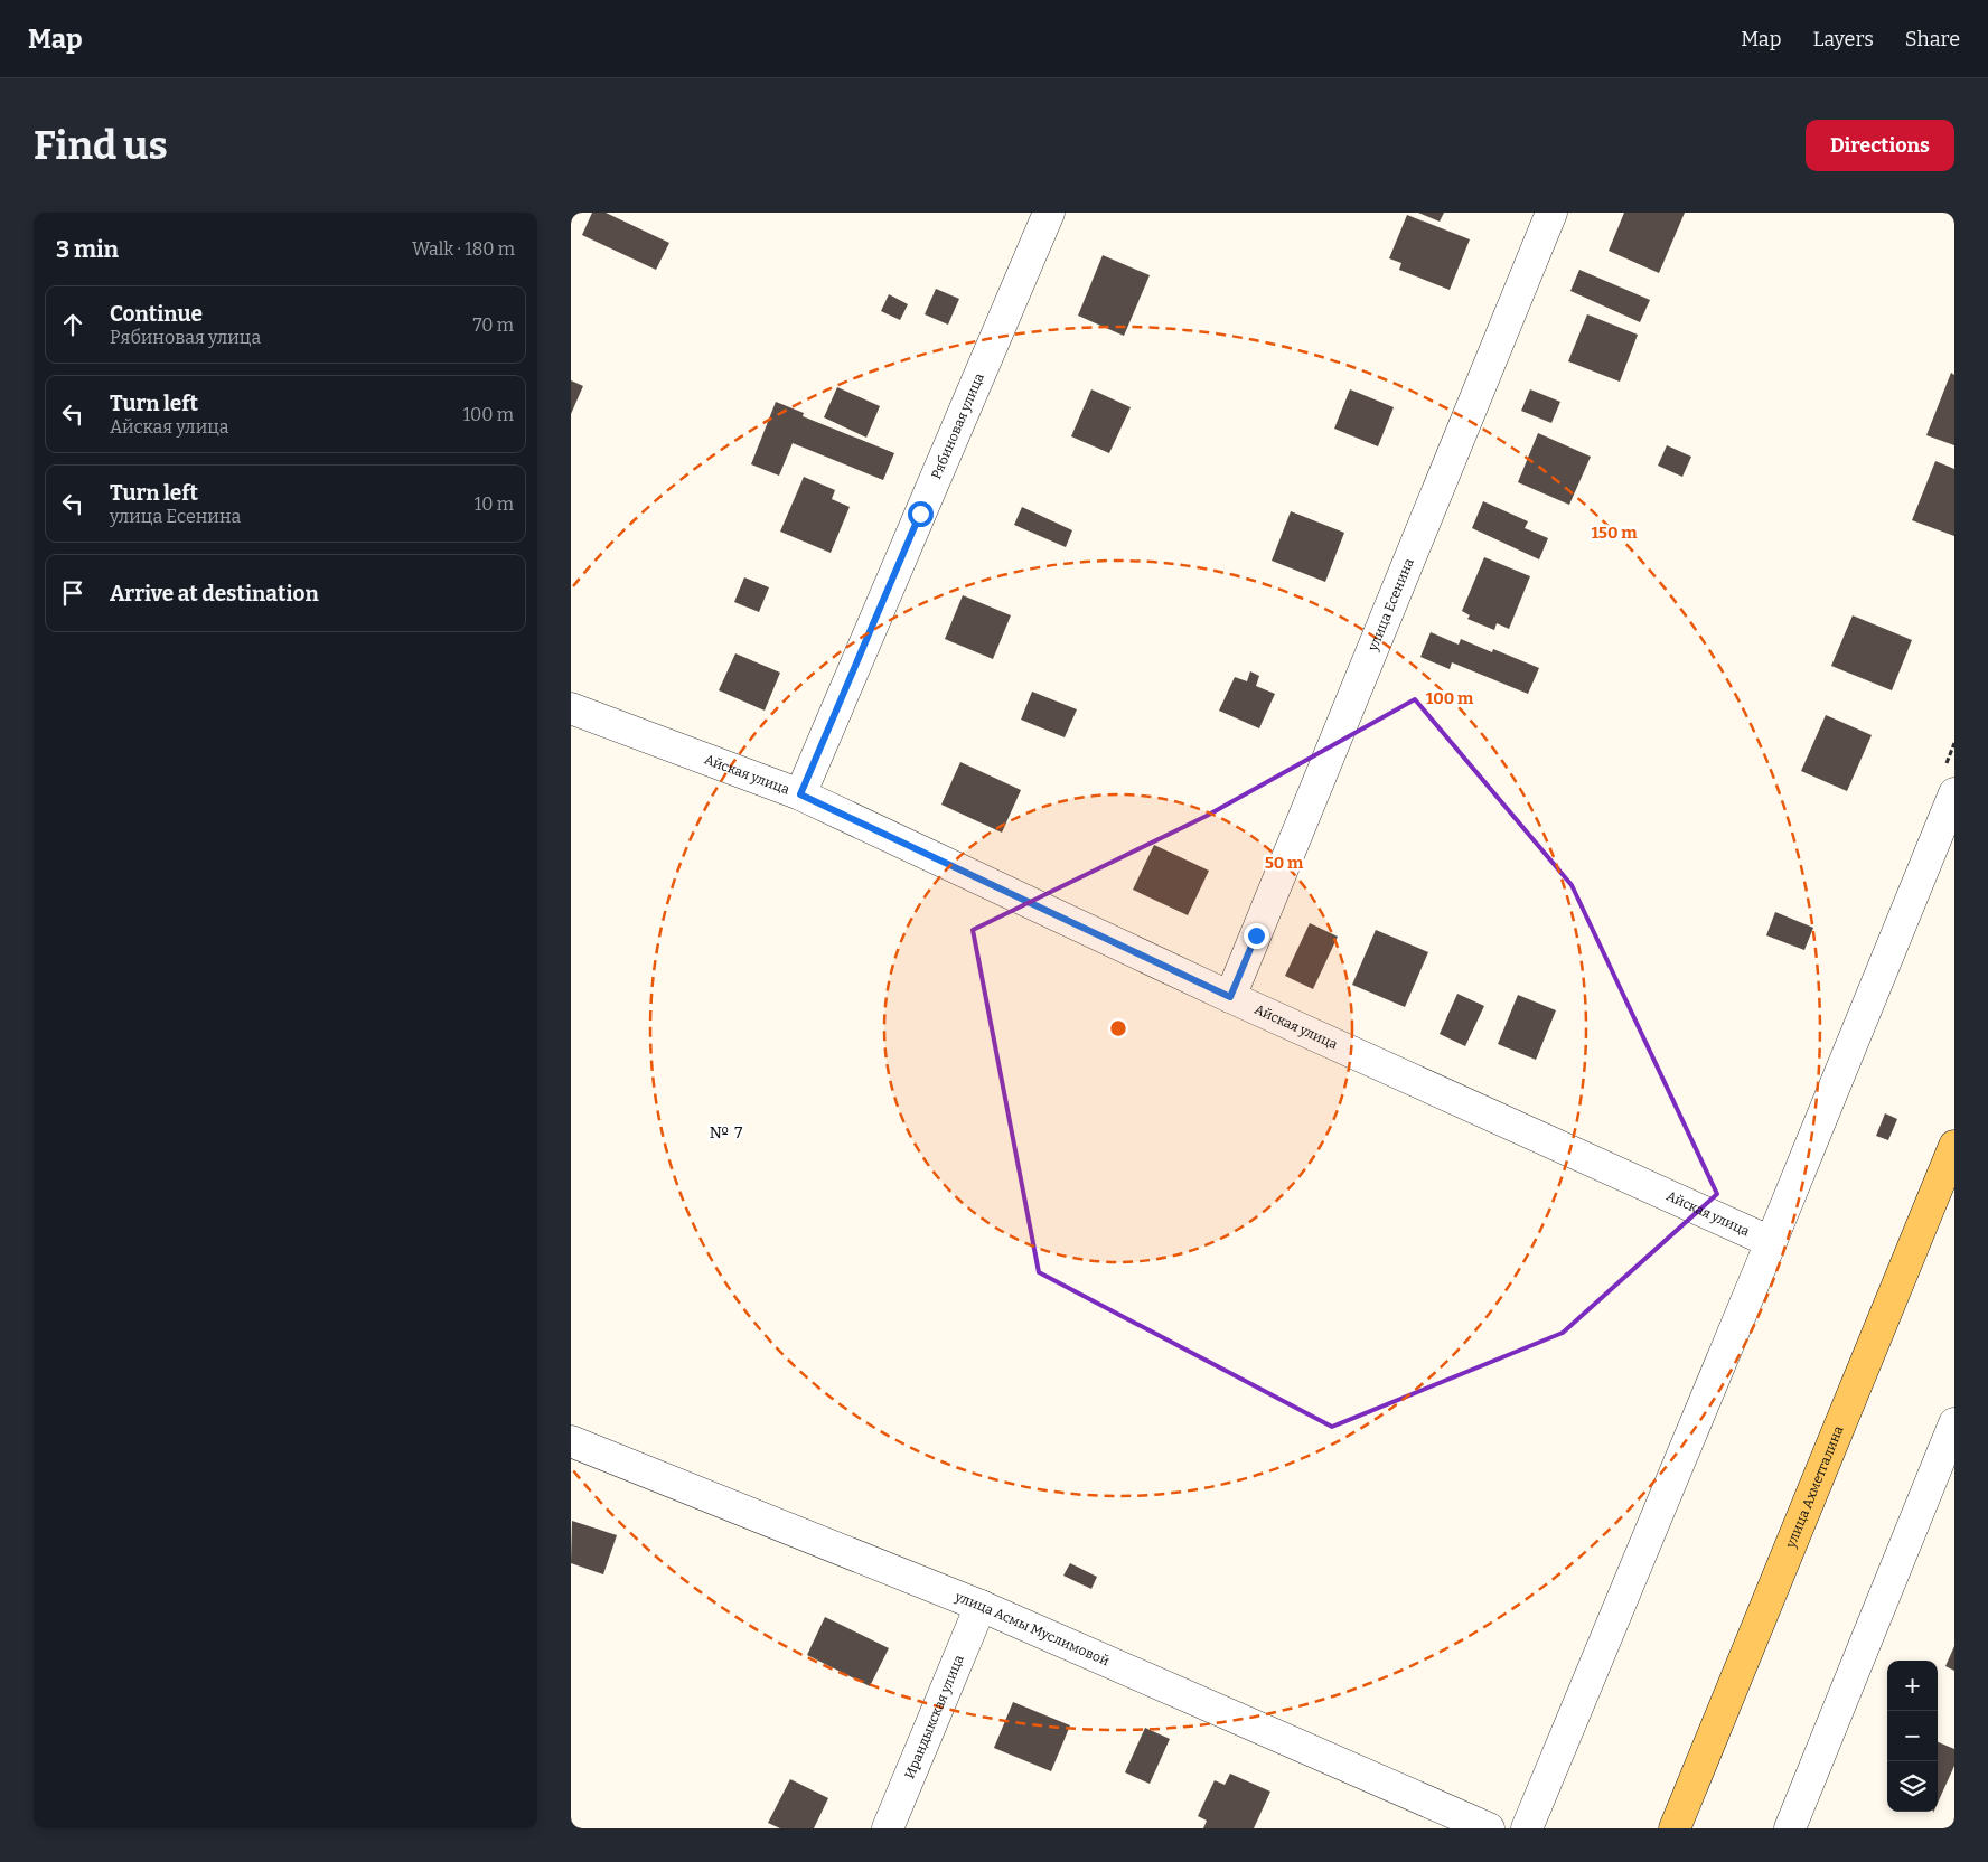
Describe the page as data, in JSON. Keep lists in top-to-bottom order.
{
  "streets": {
    "main road": ["улица Ахметгалина"],
    "street": [
      "Рябиновая улица",
      "улица Есенина",
      "Айская улица",
      "улица Асмы Муслимовой",
      "Ирандыкская улица"
    ]
  },
  "crossings": [
    ["Рябиновая улица", "Айская улица"],
    ["улица Есенина", "Айская улица"],
    ["улица Асмы Муслимовой", "Ирандыкская улица"]
  ],
  "districts": ["№ 7"],
  "page": {
    "header": "Map",
    "nav": ["Map", "Layers", "Share"],
    "buttons": "Directions",
    "title": "Find us",
    "heading": ["3 min", "Walk · 180 m"],
    "list": [
      ["Continue", "Рябиновая улица", "70 m"],
      ["Turn left", "Айская улица", "100 m"],
      ["Turn left", "улица Есенина", "10 m"],
      "Arrive at destination"
    ],
    "map_buttons": ["+", "−"]
  },
  "rings": ["150 m", "100 m", "50 m"]
}
